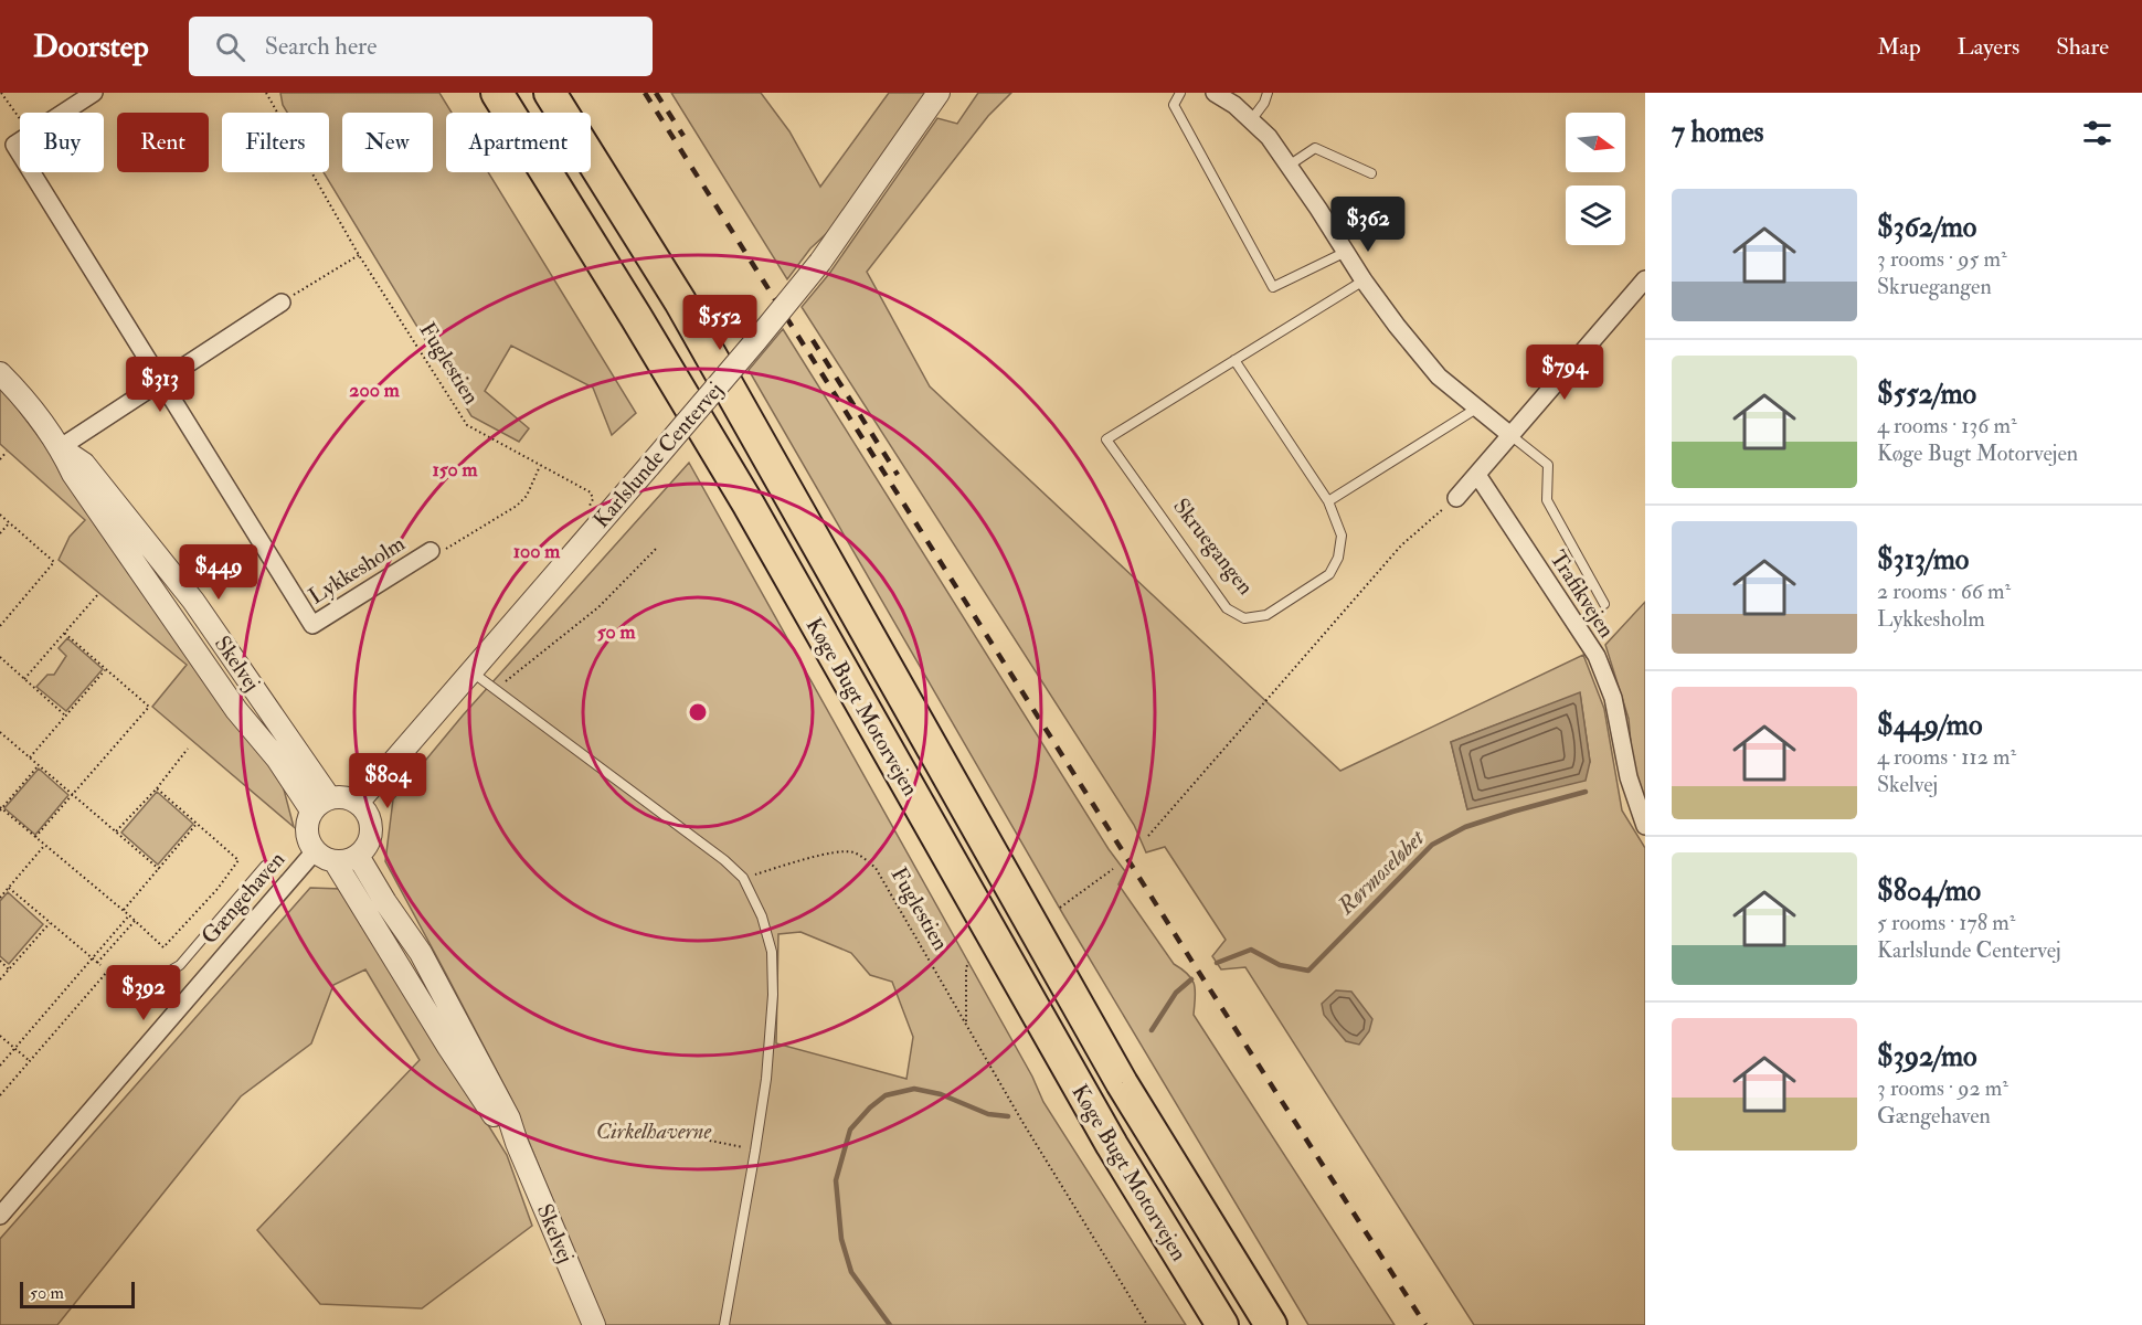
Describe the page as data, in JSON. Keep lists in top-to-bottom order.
{
  "streets": {
    "highway": ["Køge Bugt Motorvejen"],
    "street": [
      "Karlslunde Centervej",
      "Lykkesholm",
      "Trafikvejen",
      "Skelvej",
      "Gængehaven"
    ],
    "lane": ["Skruegangen"],
    "path": ["Fuglestien"]
  },
  "crossings": [
    ["Karlslunde Centervej", "Skelvej"],
    ["Karlslunde Centervej", "Gængehaven"],
    ["Skelvej", "Gængehaven"]
  ],
  "water": ["Rørmoseløbet"],
  "parks": ["Cirkelhaverne"],
  "scale_bar": "50 m",
  "north": "right",
  "page": {
    "header": "Doorstep",
    "search": "Search here",
    "nav": ["Map", "Layers", "Share"],
    "heading": "7 homes",
    "chip": [
      "Buy",
      "Rent",
      "Filters",
      "New",
      "Apartment"
    ],
    "list": [
      {
        "name": "$362/mo",
        "note": "3 rooms · 95 m² · Skruegangen"
      },
      {
        "name": "$552/mo",
        "note": "4 rooms · 136 m² · Køge Bugt Motorvejen"
      },
      {
        "name": "$313/mo",
        "note": "2 rooms · 66 m² · Lykkesholm"
      },
      {
        "name": "$449/mo",
        "note": "4 rooms · 112 m² · Skelvej"
      },
      {
        "name": "$804/mo",
        "note": "5 rooms · 178 m² · Karlslunde Centervej"
      },
      {
        "name": "$392/mo",
        "note": "3 rooms · 92 m² · Gængehaven"
      }
    ],
    "price": [
      "$362",
      "$552",
      "$794",
      "$313",
      "$449",
      "$804",
      "$392"
    ],
    "scale": "50 m"
  },
  "rings": [
    "200 m",
    "150 m",
    "100 m",
    "50 m"
  ]
}
